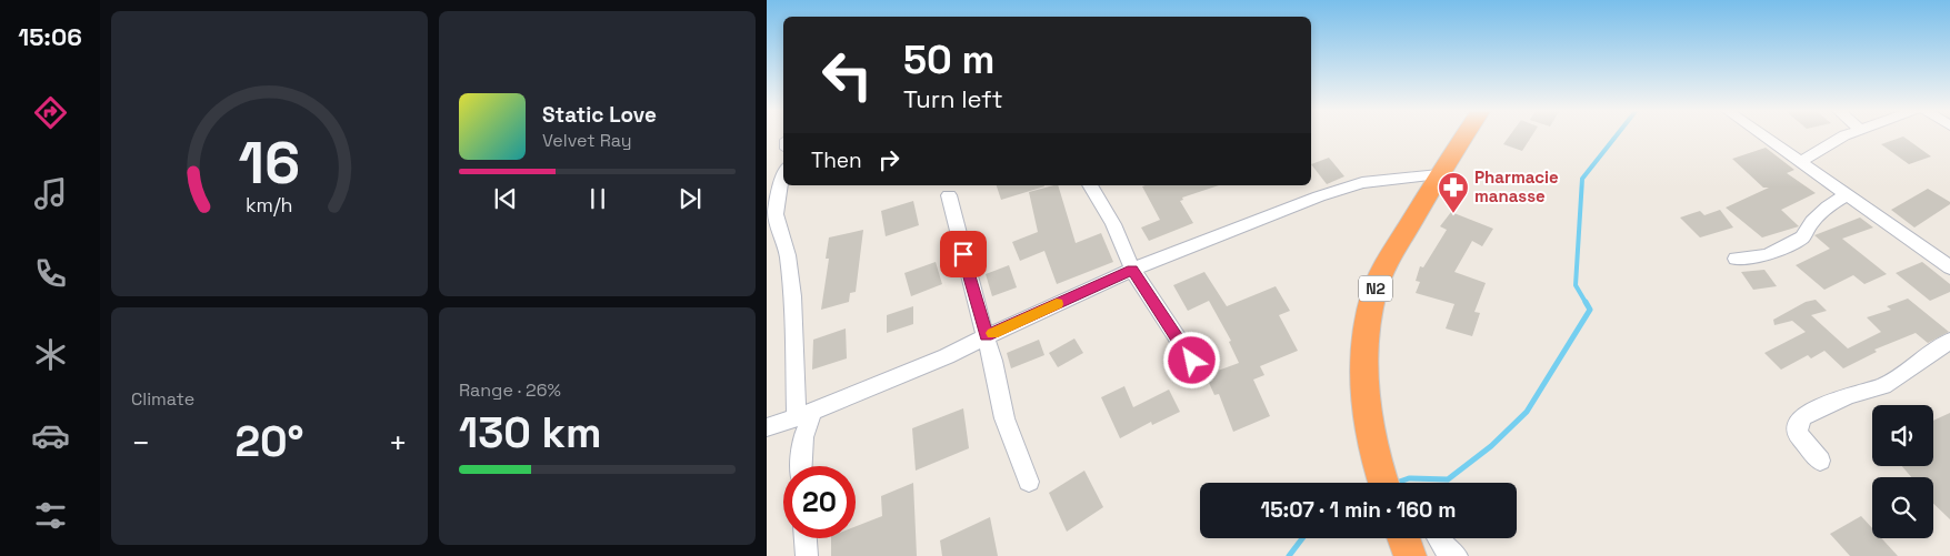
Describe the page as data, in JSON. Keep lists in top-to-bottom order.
{
  "streets": {
    "highway": ["N2"]
  },
  "places": {
    "pharmacy": ["Pharmacie manasse"]
  },
  "page": {
    "tabs": "15:06",
    "turn": ["50 m", "Turn left"],
    "song": ["Static Love", "Velvet Ray"],
    "then": "Then",
    "tile": [
      "Climate",
      ["Range · 26%", "130 km"]
    ],
    "heat": ["−", "20°", "+"],
    "limit": "20",
    "trip": "15:07 · 1 min · 160 m",
    "gauge": ["16", "km/h"]
  }
}
